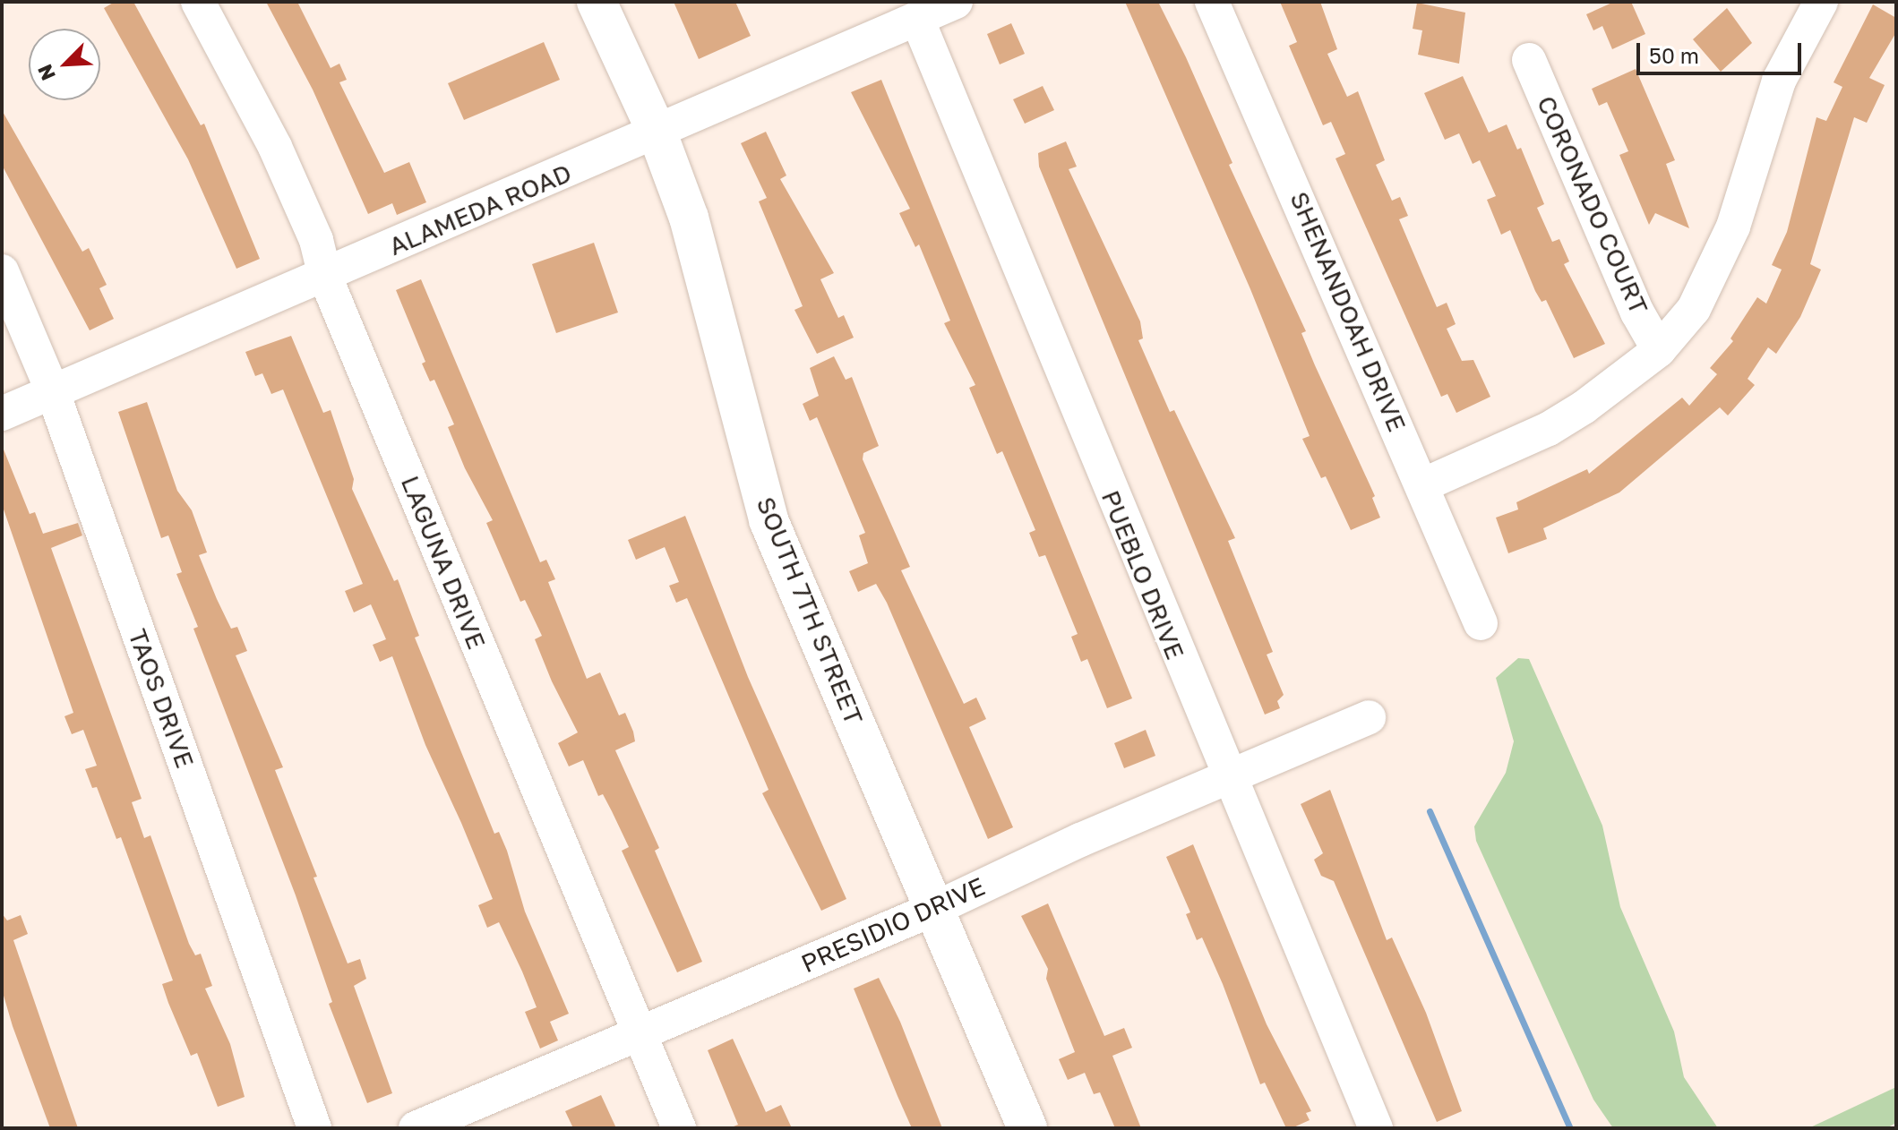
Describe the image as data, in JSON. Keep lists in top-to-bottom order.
{
  "streets": {
    "main road": ["SOUTH 7TH STREET"],
    "street": [
      "CORONADO COURT",
      "ALAMEDA ROAD",
      "SHENANDOAH DRIVE",
      "LAGUNA DRIVE",
      "PUEBLO DRIVE",
      "TAOS DRIVE",
      "PRESIDIO DRIVE"
    ]
  },
  "crossings": [
    ["ALAMEDA ROAD", "LAGUNA DRIVE"],
    ["ALAMEDA ROAD", "PUEBLO DRIVE"],
    ["ALAMEDA ROAD", "SOUTH 7TH STREET"],
    ["ALAMEDA ROAD", "TAOS DRIVE"],
    ["LAGUNA DRIVE", "PRESIDIO DRIVE"],
    ["PUEBLO DRIVE", "PRESIDIO DRIVE"],
    ["SOUTH 7TH STREET", "PRESIDIO DRIVE"]
  ],
  "scale_bar": "50 m",
  "north": "bottom left"
}
